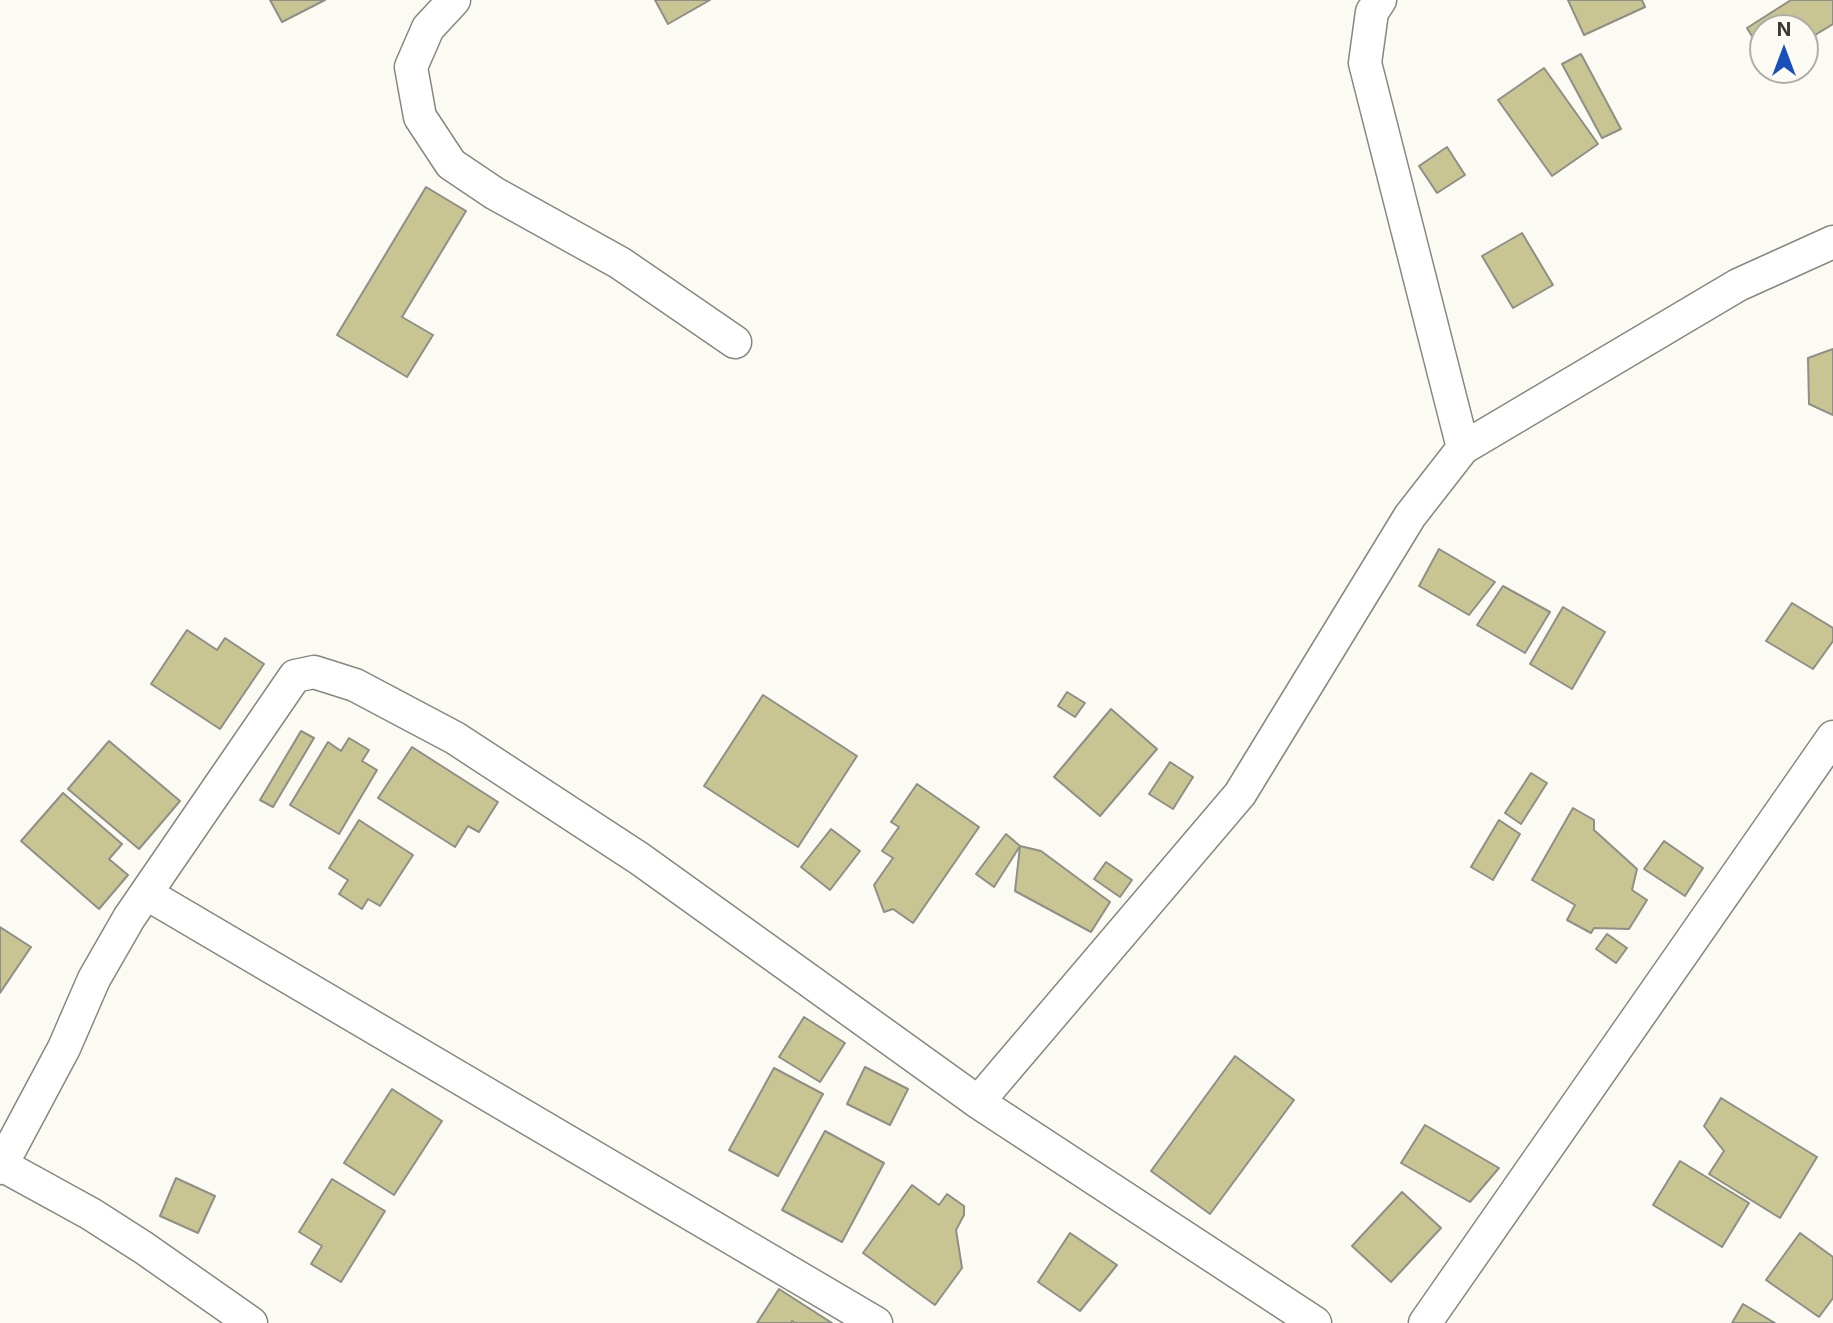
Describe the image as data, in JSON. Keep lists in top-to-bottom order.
{
  "north": "top"
}
